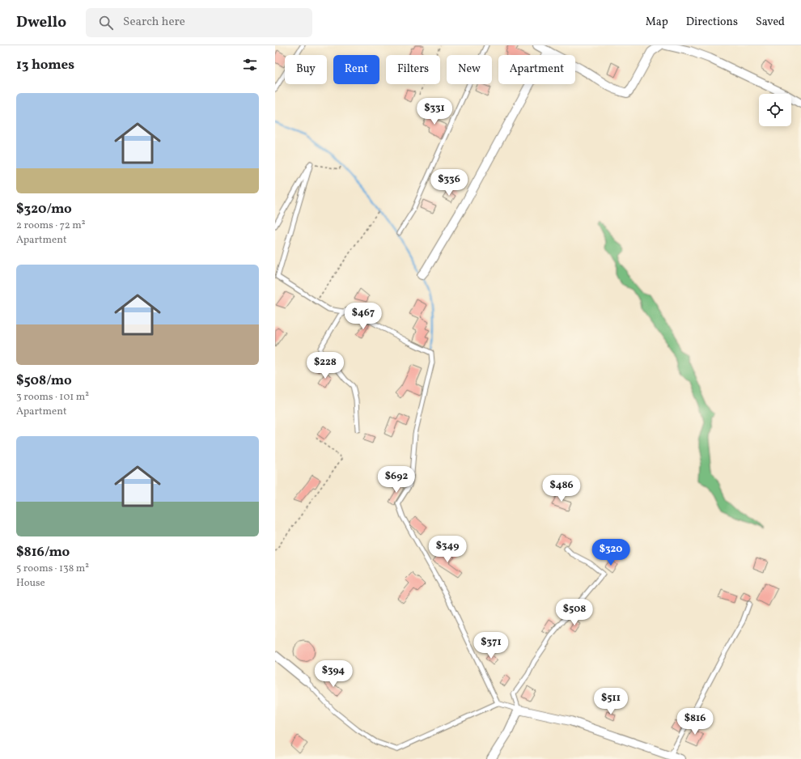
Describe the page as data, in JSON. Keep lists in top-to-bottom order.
{
  "page": {
    "header": "Dwello",
    "search": "Search here",
    "nav": ["Map", "Directions", "Saved"],
    "heading": "13 homes",
    "chip": [
      "Buy",
      "Rent",
      "Filters",
      "New",
      "Apartment"
    ],
    "list": [
      {
        "name": "$320/mo",
        "note": "2 rooms · 72 m² · Apartment"
      },
      {
        "name": "$508/mo",
        "note": "3 rooms · 101 m² · Apartment"
      },
      {
        "name": "$816/mo",
        "note": "5 rooms · 138 m² · House"
      }
    ],
    "price": [
      "$331",
      "$336",
      "$467",
      "$228",
      "$692",
      "$486",
      "$349",
      "$320",
      "$508",
      "$371",
      "$394",
      "$511",
      "$816"
    ]
  }
}
